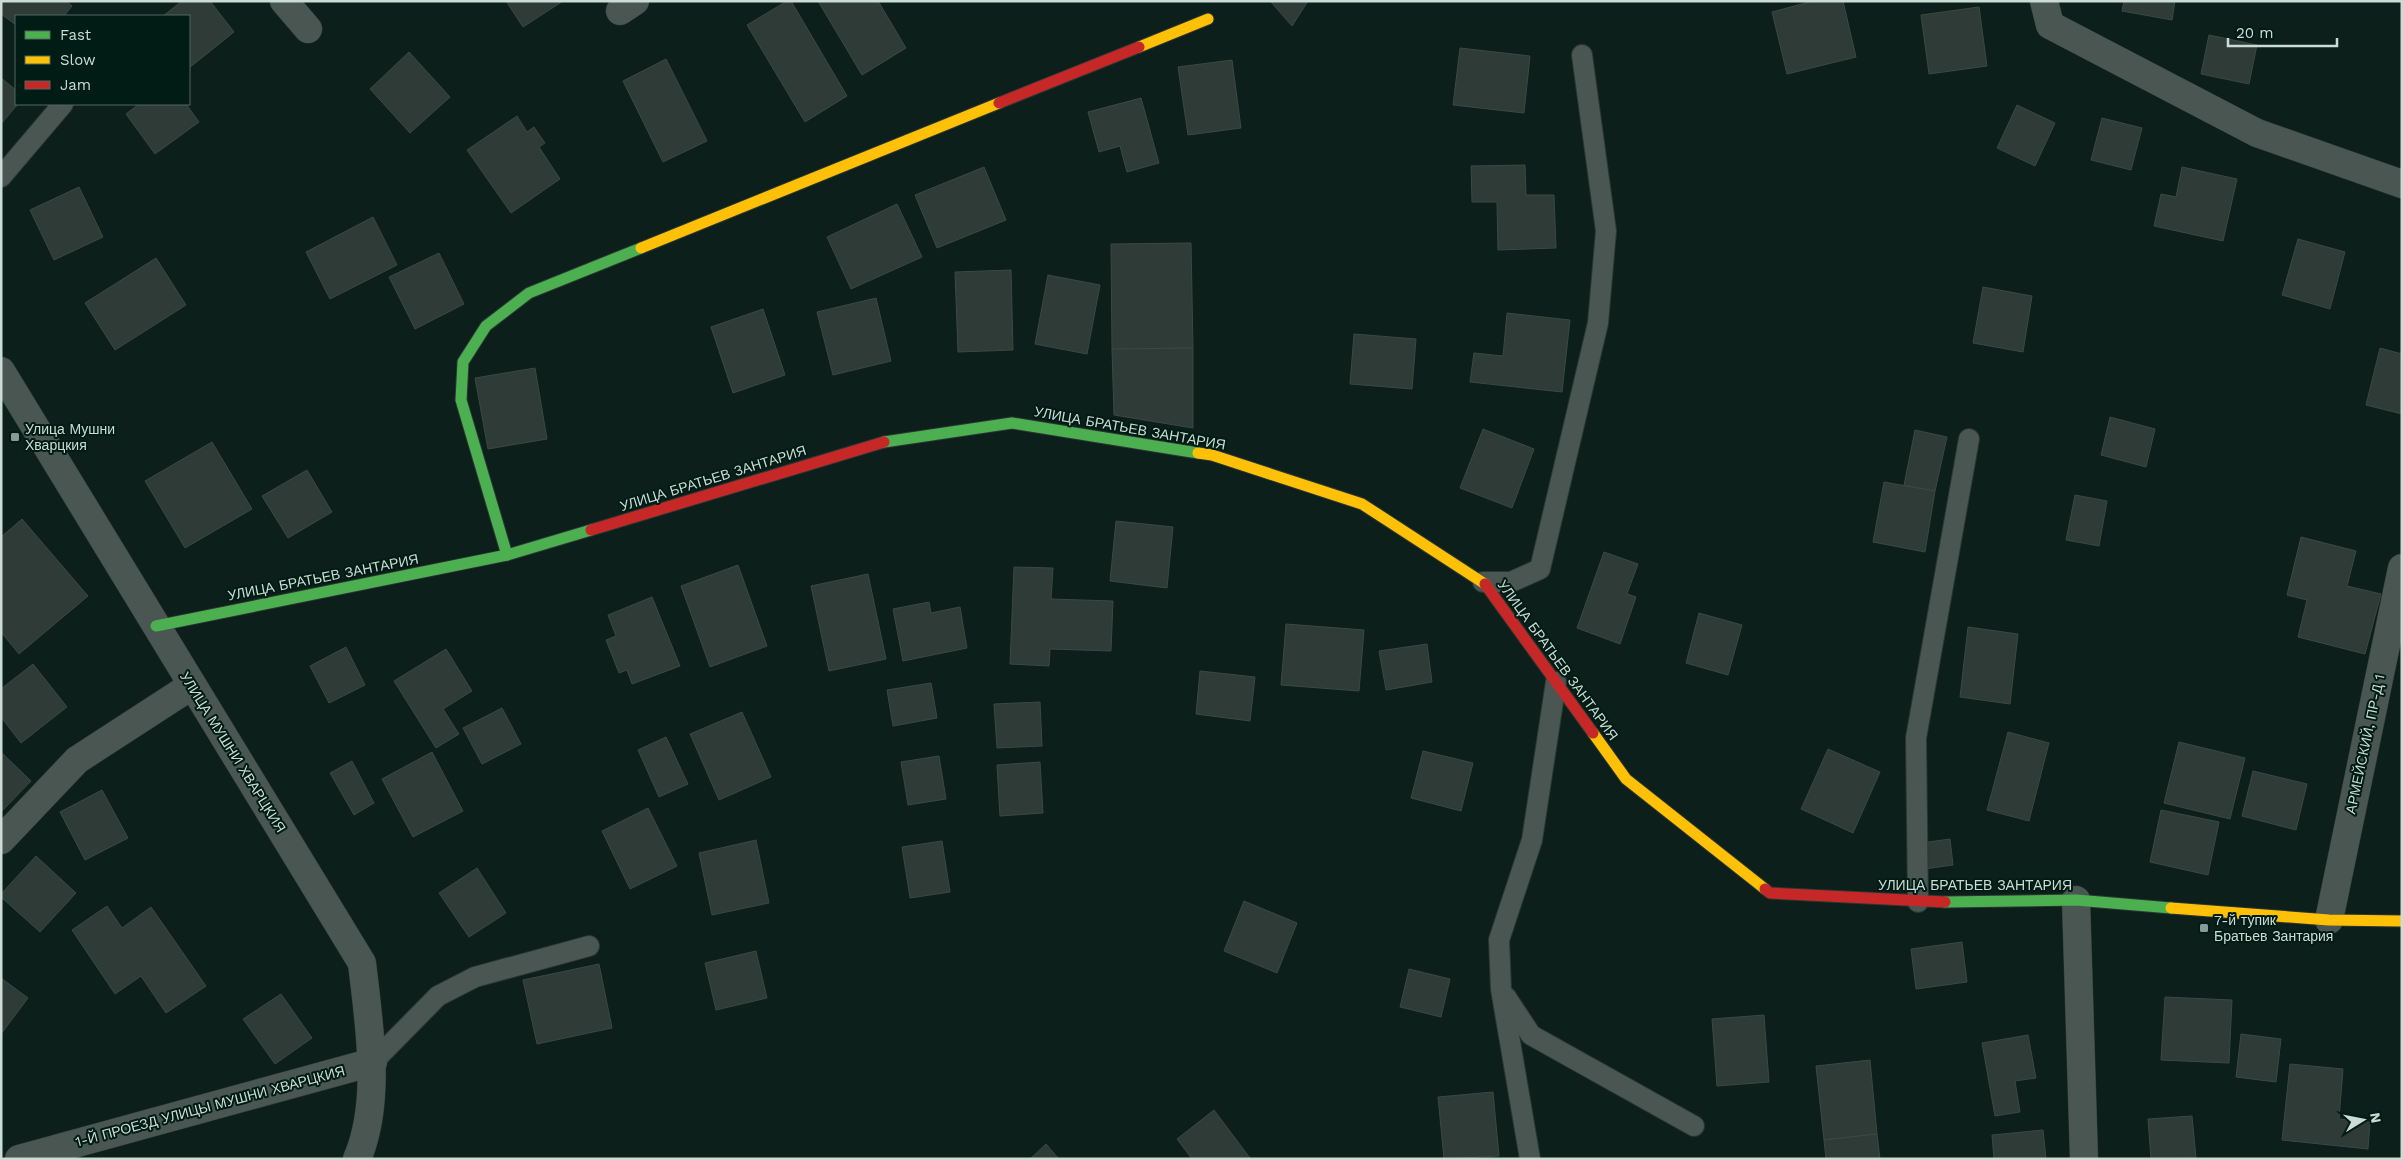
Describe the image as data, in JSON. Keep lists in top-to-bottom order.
{
  "streets": {
    "street": [
      "УЛИЦА БРАТЬЕВ ЗАНТАРИЯ",
      "АРМЕЙСКИЙ, ПР-Д 1",
      "УЛИЦА МУШНИ ХВАРЦКИЯ",
      "1-Й ПРОЕЗД УЛИЦЫ МУШНИ ХВАРЦКИЯ"
    ]
  },
  "crossings": [
    ["УЛИЦА БРАТЬЕВ ЗАНТАРИЯ", "АРМЕЙСКИЙ, ПР-Д 1"],
    ["УЛИЦА БРАТЬЕВ ЗАНТАРИЯ", "УЛИЦА МУШНИ ХВАРЦКИЯ"],
    ["УЛИЦА МУШНИ ХВАРЦКИЯ", "1-Й ПРОЕЗД УЛИЦЫ МУШНИ ХВАРЦКИЯ"]
  ],
  "places": {
    "transit": ["Улица Мушни Хварцкия", "7-й тупик Братьев Зантария"]
  },
  "legend": ["Fast", "Slow", "Jam"],
  "scale_bar": "20 m",
  "north": "right"
}
